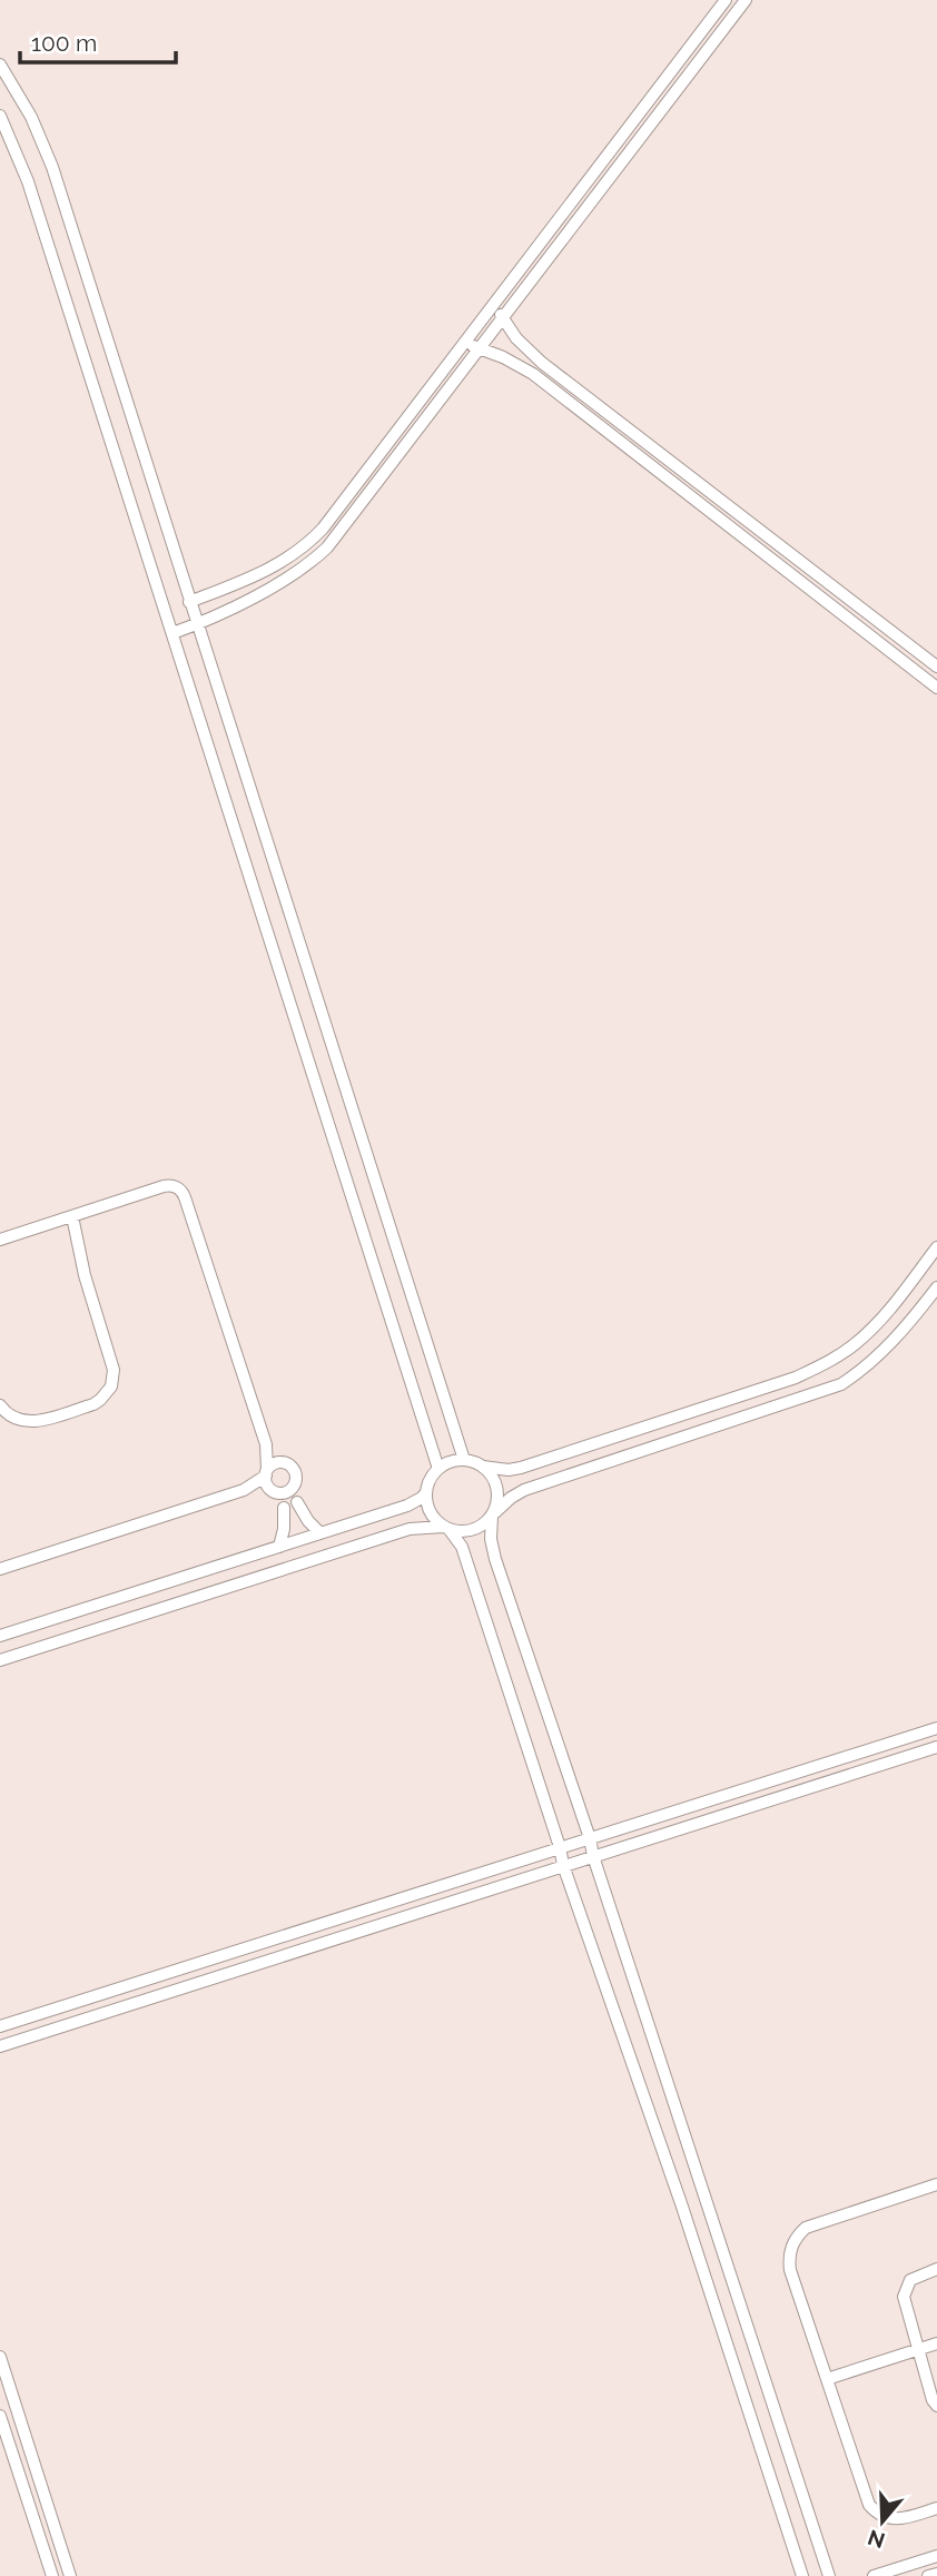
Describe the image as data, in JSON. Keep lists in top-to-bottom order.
{
  "scale_bar": "100 m",
  "north": "bottom"
}
